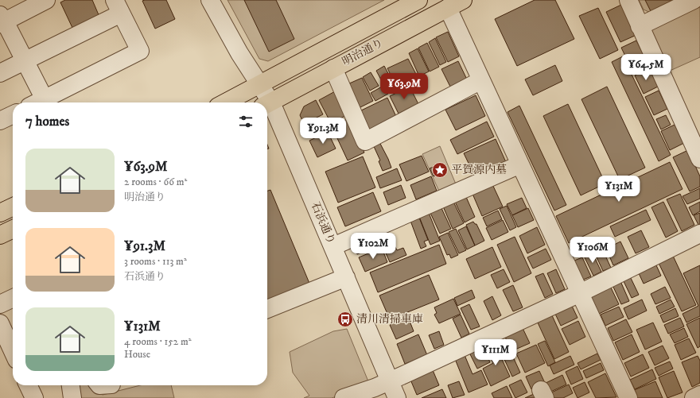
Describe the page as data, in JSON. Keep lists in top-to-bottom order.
{
  "streets": {
    "main road": ["明治通り"],
    "street": ["石浜通り"]
  },
  "crossings": [
    ["明治通り", "石浜通り"]
  ],
  "places": {
    "place": ["平賀源内墓"],
    "bus stop": ["清川清掃車庫"]
  },
  "page": {
    "price": [
      "¥64.5M",
      "¥63.9M",
      "¥91.3M",
      "¥131M",
      "¥102M",
      "¥106M",
      "¥111M"
    ],
    "heading": "7 homes",
    "list": [
      {
        "name": "¥63.9M",
        "note": "2 rooms · 66 m² · 明治通り"
      },
      {
        "name": "¥91.3M",
        "note": "3 rooms · 113 m² · 石浜通り"
      },
      {
        "name": "¥131M",
        "note": "4 rooms · 152 m² · House"
      }
    ]
  }
}
